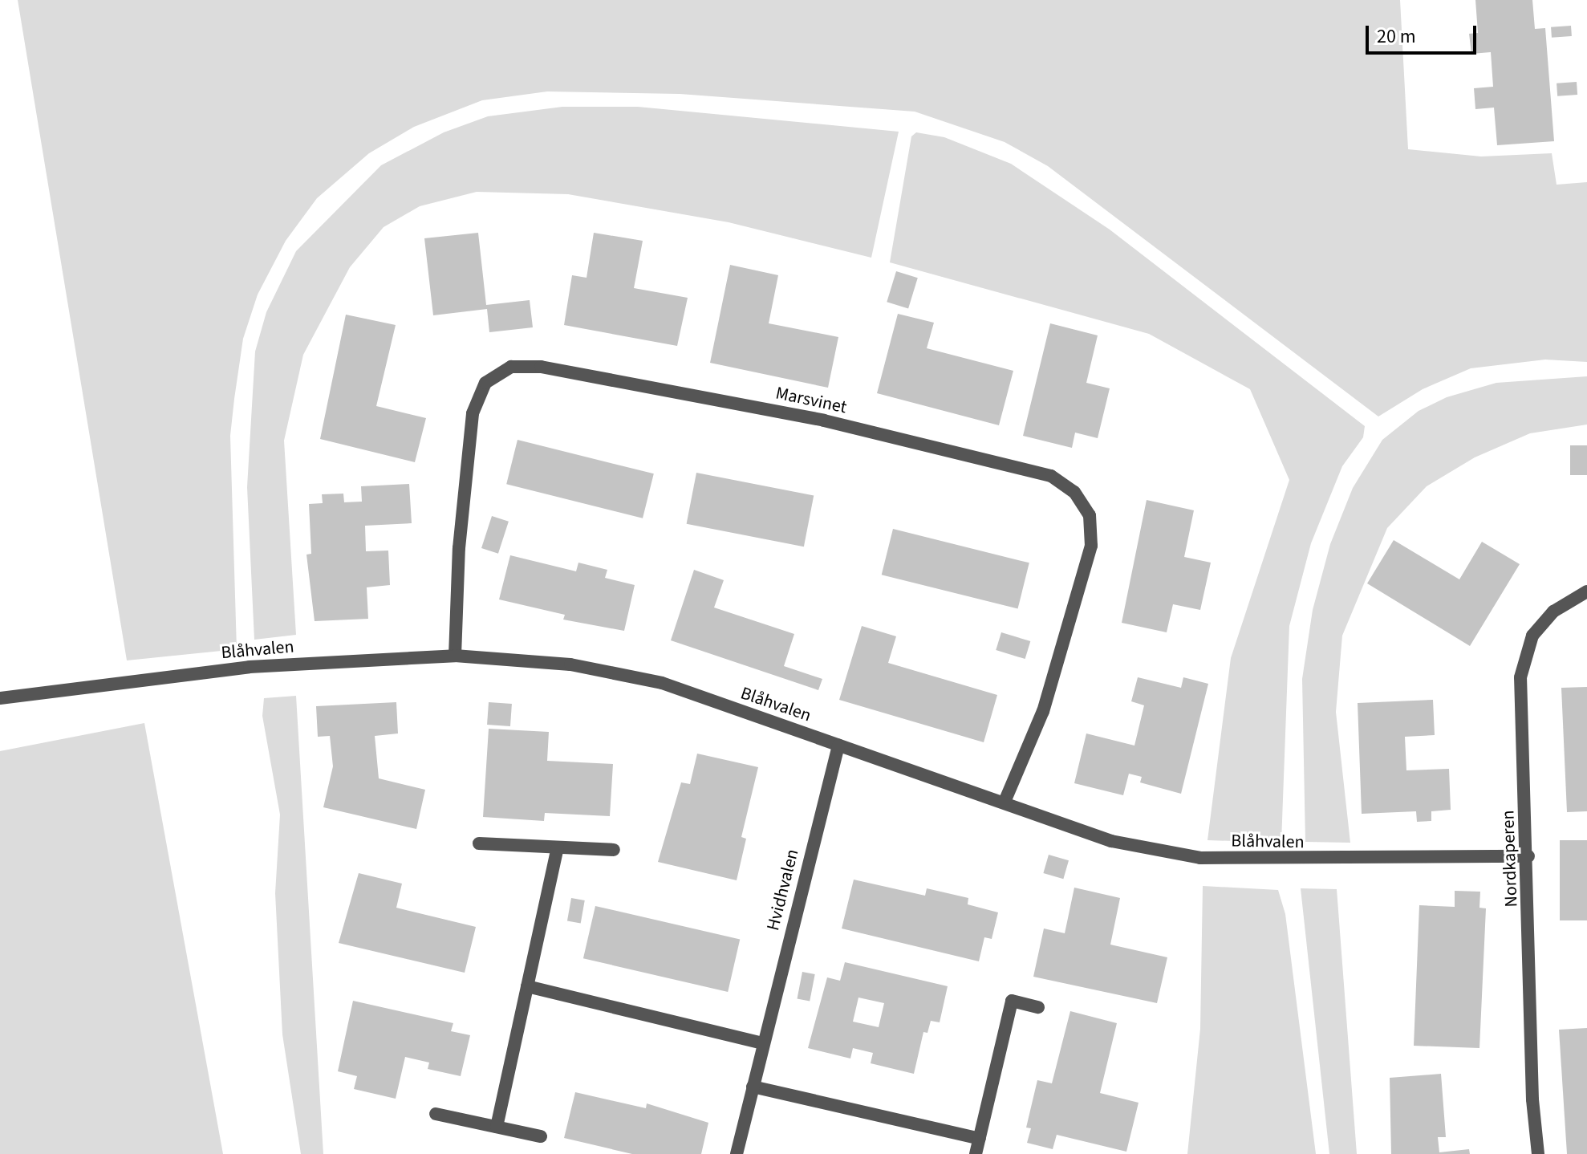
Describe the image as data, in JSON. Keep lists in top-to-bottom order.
{
  "streets": {
    "street": [
      "Marsvinet",
      "Blåhvalen",
      "Nordkaperen",
      "Hvidhvalen"
    ]
  },
  "crossings": [
    ["Marsvinet", "Blåhvalen"],
    ["Blåhvalen", "Nordkaperen"],
    ["Blåhvalen", "Hvidhvalen"]
  ],
  "scale_bar": "20 m"
}
